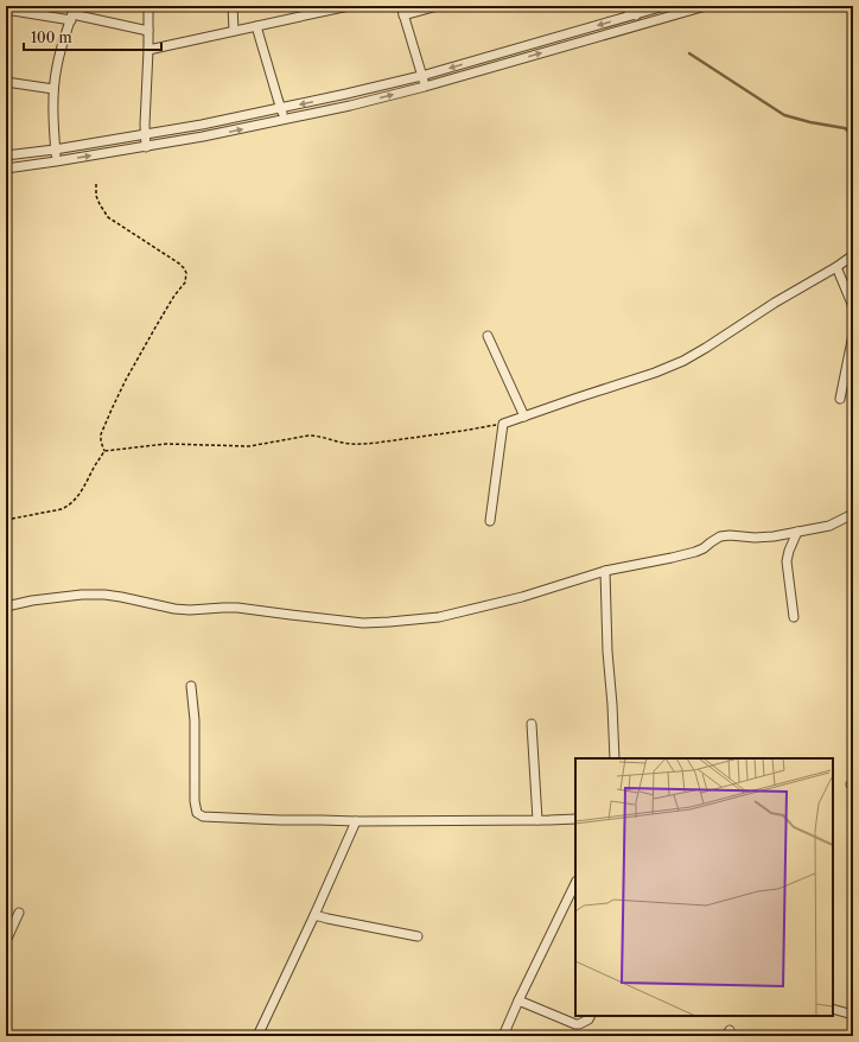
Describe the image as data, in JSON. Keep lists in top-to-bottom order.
{
  "scale_bar": "100 m"
}
